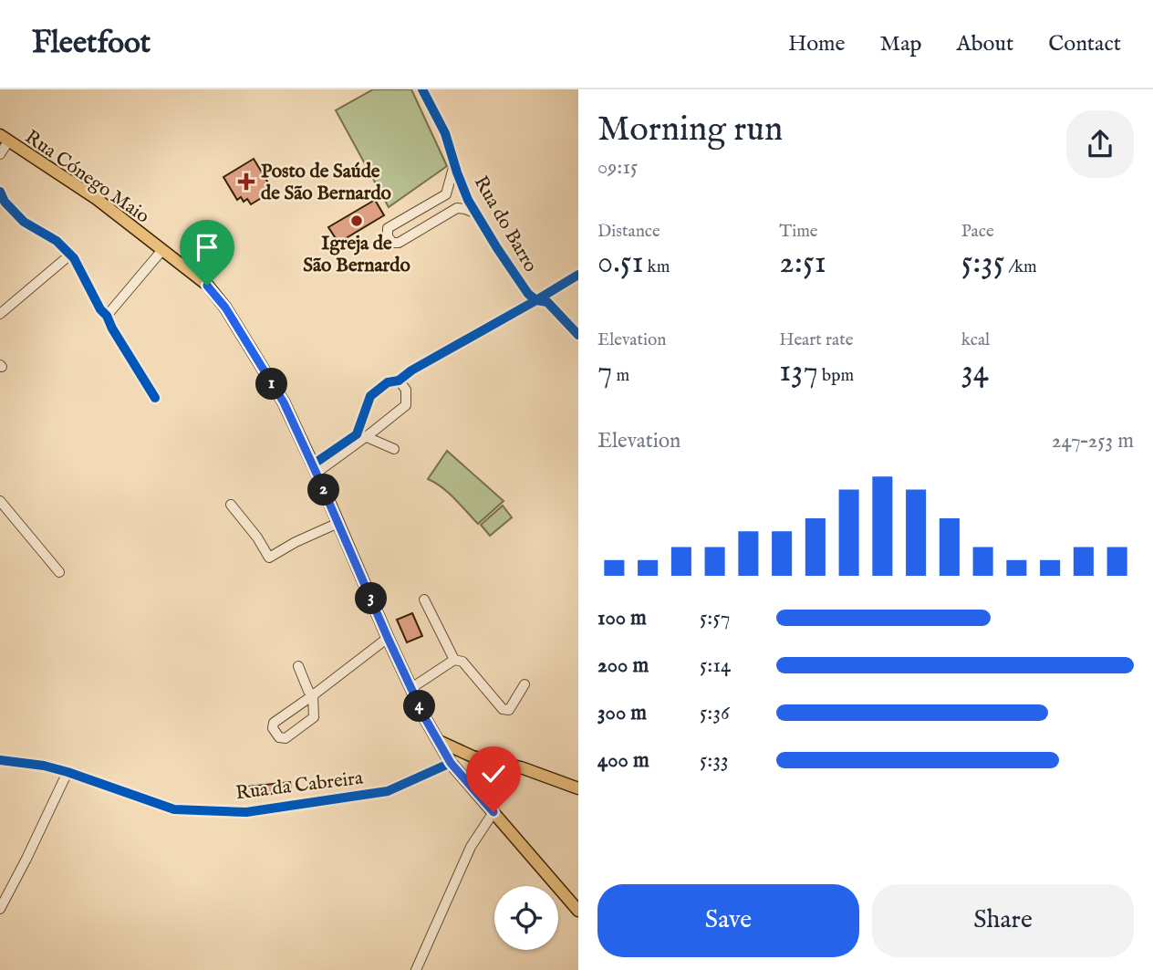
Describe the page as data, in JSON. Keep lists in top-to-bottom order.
{
  "streets": {
    "main road": ["Rua Cónego Maio"],
    "street": ["Rua do Barro", "Rua da Cabreira"]
  },
  "crossings": [
    ["Rua Cónego Maio", "Rua da Cabreira"]
  ],
  "places": {
    "health": ["Posto de Saúde de São Bernardo"],
    "other": ["Igreja de São Bernardo"]
  },
  "page": {
    "header": "Fleetfoot",
    "nav": [
      "Home",
      "Map",
      "About",
      "Contact"
    ],
    "heading": ["Morning run", "09:15"],
    "stats": [
      ["Distance", "0.51 km"],
      ["Time", "2:51"],
      ["Pace", "5:35 /km"],
      ["Elevation", "7 m"],
      ["Heart rate", "137 bpm"],
      ["kcal", "34"]
    ],
    "pins": [
      "1",
      "2",
      "3",
      "4"
    ],
    "chart": ["Elevation", "247–253 m"],
    "list": [
      {
        "name": "100 m",
        "note": "5:57"
      },
      {
        "name": "200 m",
        "note": "5:14"
      },
      {
        "name": "300 m",
        "note": "5:36"
      },
      {
        "name": "400 m",
        "note": "5:33"
      }
    ],
    "buttons": ["Save", "Share"]
  }
}
